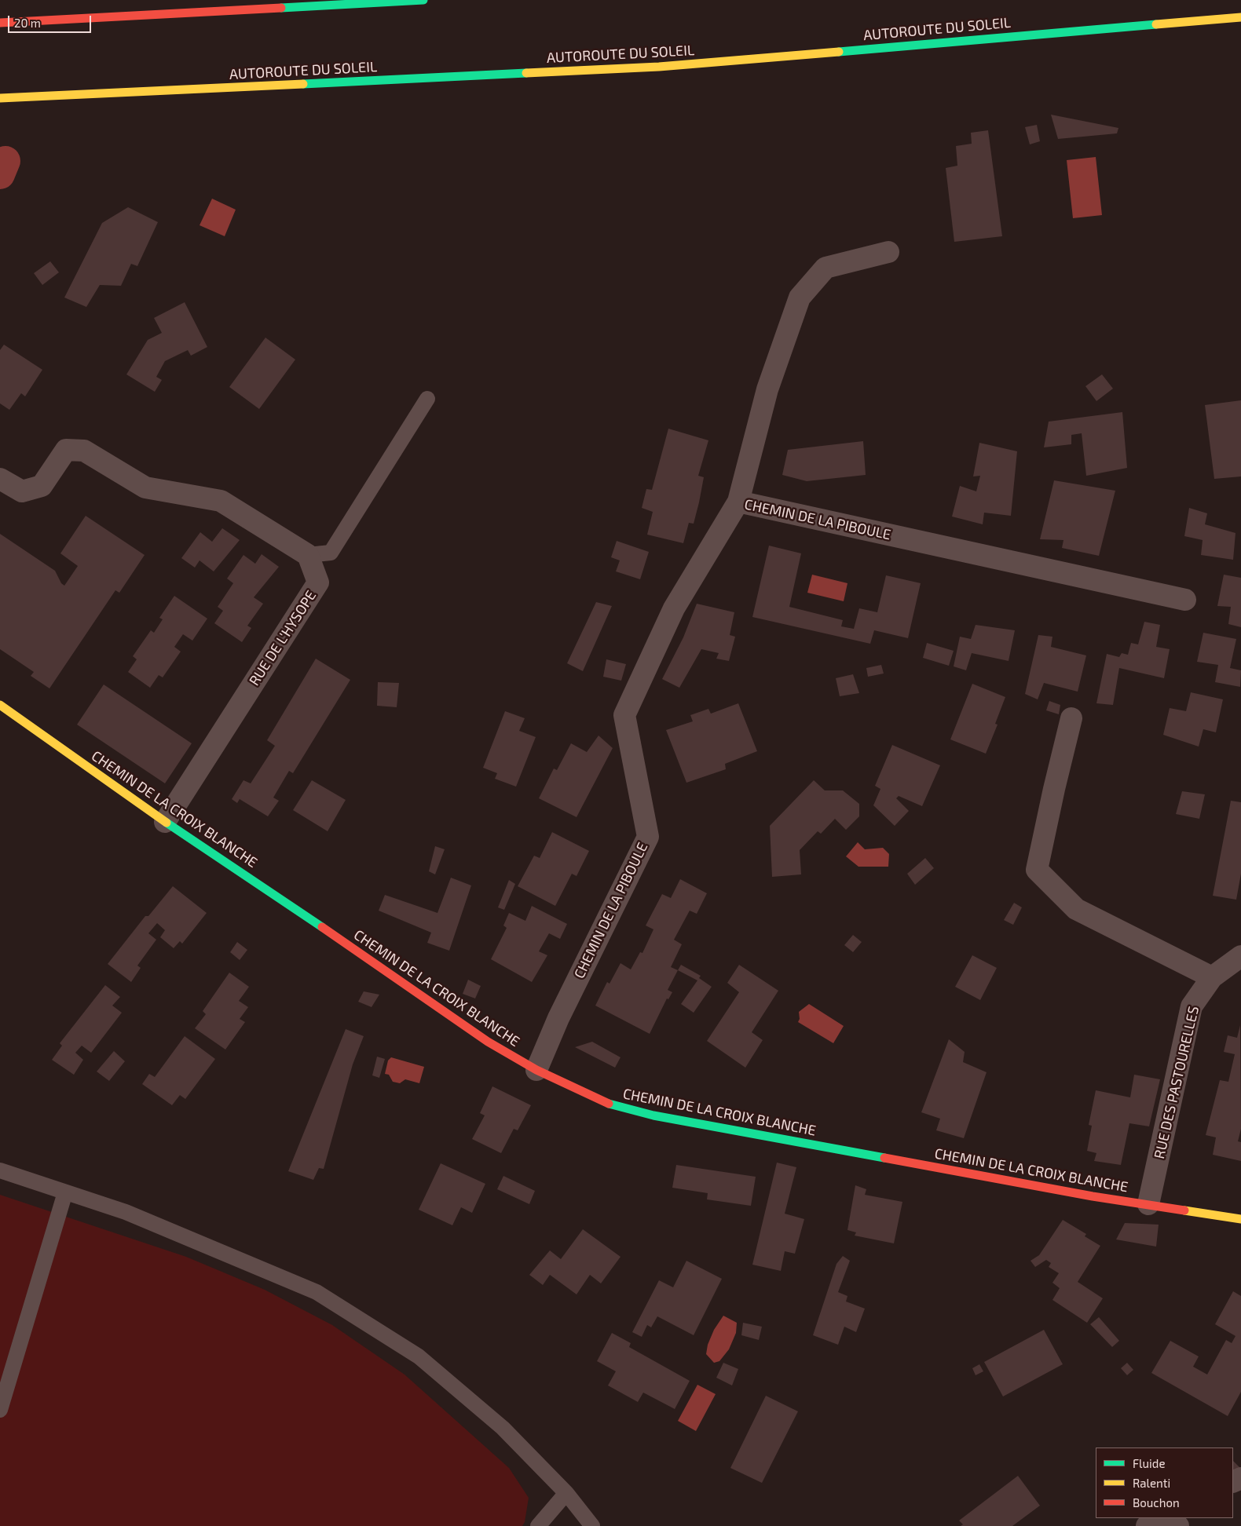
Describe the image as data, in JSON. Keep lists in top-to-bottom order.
{
  "streets": {
    "main road": ["AUTOROUTE DU SOLEIL", "CHEMIN DE LA CROIX BLANCHE"],
    "street": ["CHEMIN DE LA PIBOULE", "RUE DE L'HYSOPE", "RUE DES PASTOURELLES"]
  },
  "crossings": [
    ["CHEMIN DE LA PIBOULE", "CHEMIN DE LA CROIX BLANCHE"],
    ["RUE DE L'HYSOPE", "CHEMIN DE LA CROIX BLANCHE"],
    ["CHEMIN DE LA CROIX BLANCHE", "RUE DES PASTOURELLES"]
  ],
  "legend": ["Fluide", "Ralenti", "Bouchon"],
  "scale_bar": "20 m"
}
